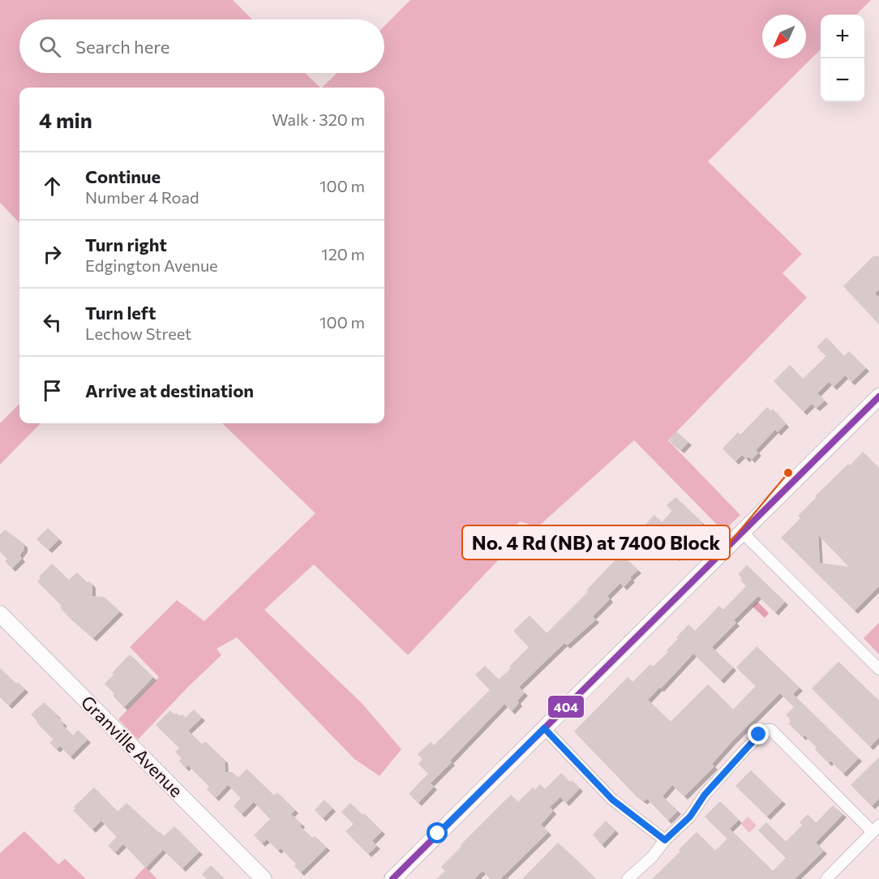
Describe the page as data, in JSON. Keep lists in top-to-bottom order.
{
  "streets": {
    "main road": ["Granville Avenue"]
  },
  "places": ["No. 4 Rd (NB) at 7400 Block"],
  "lines": ["transit line 404"],
  "north": "bottom left",
  "page": {
    "map_buttons": ["+", "−"],
    "search": "Search here",
    "heading": ["4 min", "Walk · 320 m"],
    "list": [
      ["Continue", "Number 4 Road", "100 m"],
      ["Turn right", "Edgington Avenue", "120 m"],
      ["Turn left", "Lechow Street", "100 m"],
      "Arrive at destination"
    ]
  }
}
